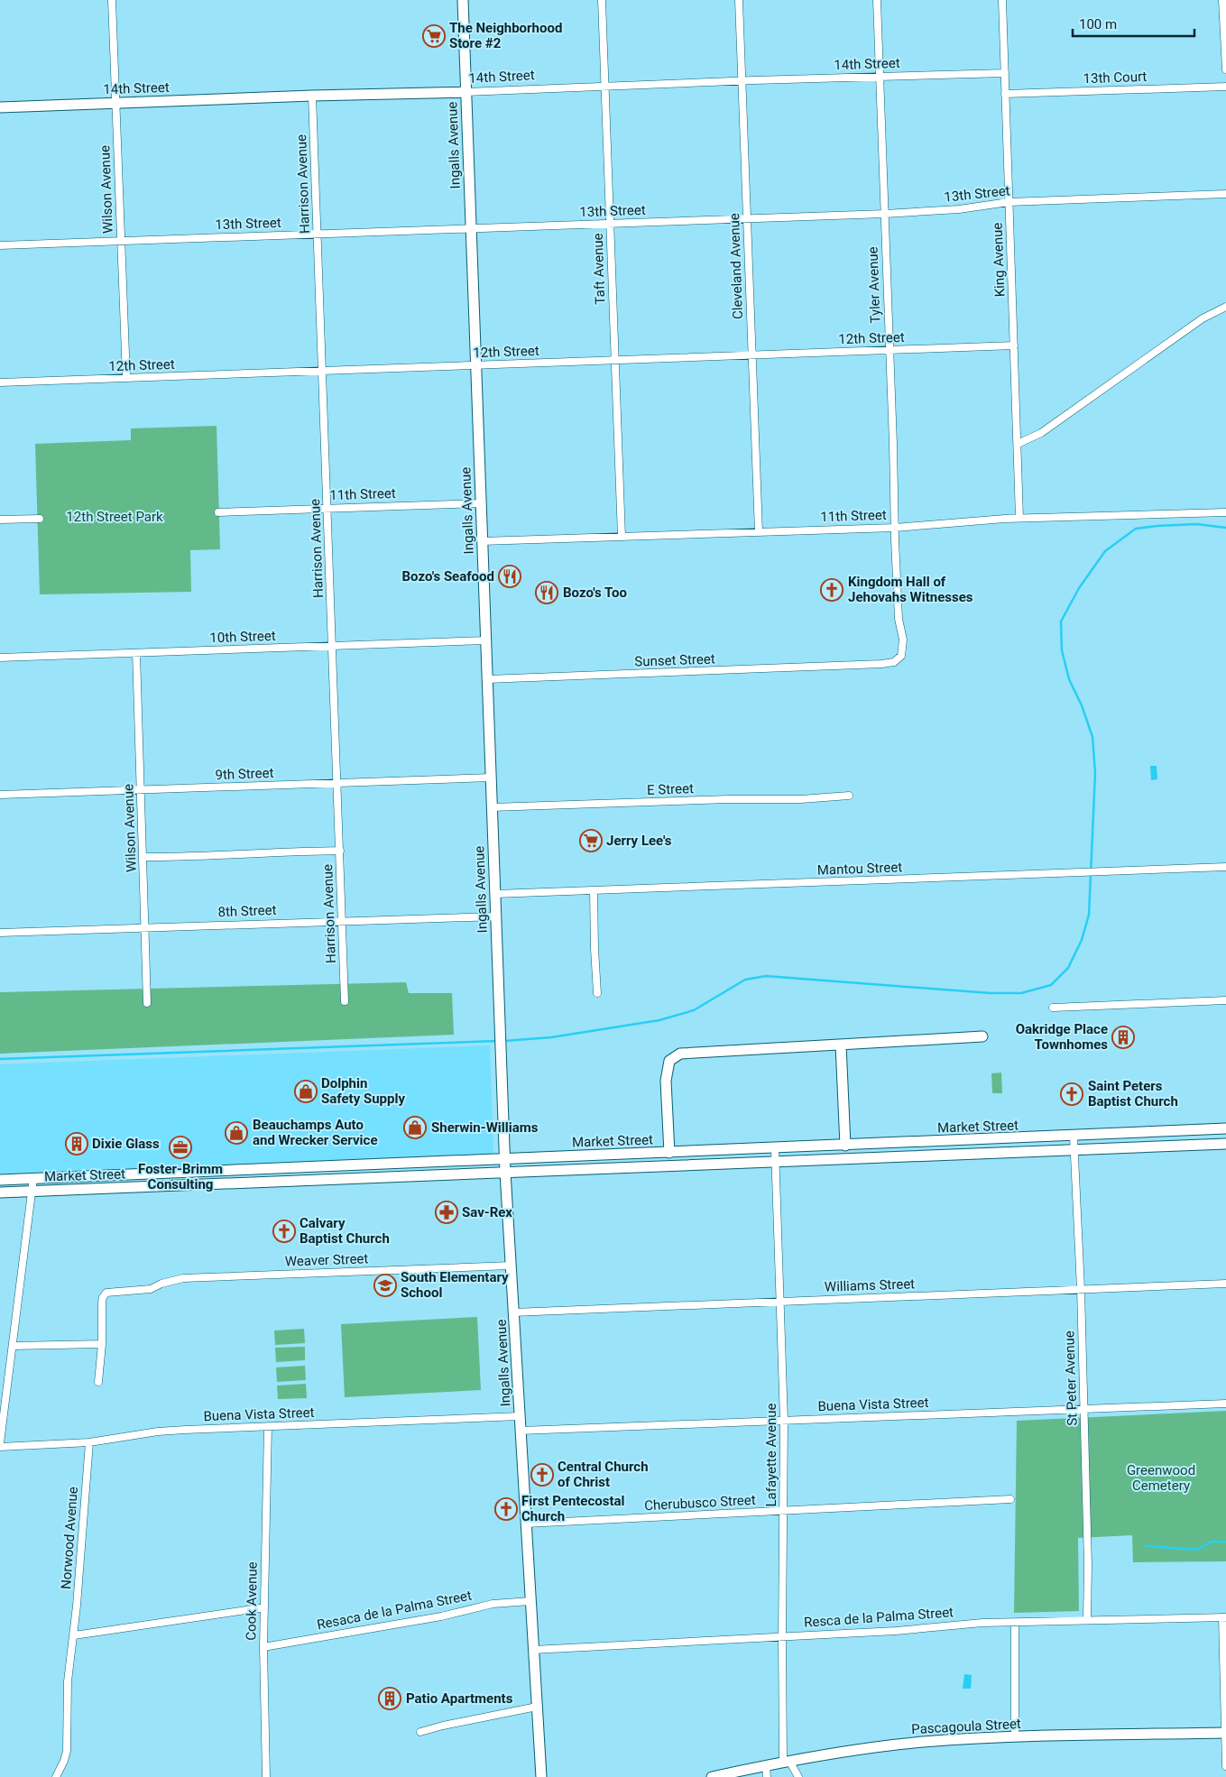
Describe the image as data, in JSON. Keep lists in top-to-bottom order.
{
  "streets": {
    "street": [
      "14th Street",
      "13th Court",
      "Ingalls Avenue",
      "Harrison Avenue",
      "Wilson Avenue",
      "13th Street",
      "King Avenue",
      "Cleveland Avenue",
      "Taft Avenue",
      "Tyler Avenue",
      "12th Street",
      "11th Street",
      "10th Street",
      "Sunset Street",
      "9th Street",
      "E Street",
      "Mantou Street",
      "8th Street",
      "Market Street",
      "Weaver Street",
      "Williams Street",
      "St Peter Avenue",
      "Buena Vista Street",
      "Lafayette Avenue",
      "Cherubusco Street",
      "Norwood Avenue",
      "Cook Avenue",
      "Resaca de la Palma Street",
      "Resca de la Palma Street",
      "Pascagoula Street"
    ]
  },
  "crossings": [
    ["14th Street", "Ingalls Avenue"],
    ["14th Street", "Harrison Avenue"],
    ["14th Street", "Wilson Avenue"],
    ["14th Street", "King Avenue"],
    ["14th Street", "Cleveland Avenue"],
    ["14th Street", "Taft Avenue"],
    ["14th Street", "Tyler Avenue"],
    ["13th Court", "King Avenue"],
    ["Ingalls Avenue", "13th Street"],
    ["Ingalls Avenue", "12th Street"],
    ["Ingalls Avenue", "11th Street"],
    ["Ingalls Avenue", "10th Street"],
    ["Ingalls Avenue", "Sunset Street"],
    ["Ingalls Avenue", "9th Street"],
    ["Ingalls Avenue", "E Street"],
    ["Ingalls Avenue", "Mantou Street"],
    ["Ingalls Avenue", "8th Street"],
    ["Ingalls Avenue", "Market Street"],
    ["Ingalls Avenue", "Weaver Street"],
    ["Ingalls Avenue", "Williams Street"],
    ["Ingalls Avenue", "Buena Vista Street"],
    ["Ingalls Avenue", "Cherubusco Street"],
    ["Ingalls Avenue", "Resaca de la Palma Street"],
    ["Ingalls Avenue", "Resca de la Palma Street"],
    ["Harrison Avenue", "13th Street"],
    ["Harrison Avenue", "12th Street"],
    ["Harrison Avenue", "11th Street"],
    ["Harrison Avenue", "10th Street"],
    ["Harrison Avenue", "9th Street"],
    ["Harrison Avenue", "8th Street"],
    ["Wilson Avenue", "13th Street"],
    ["Wilson Avenue", "12th Street"],
    ["Wilson Avenue", "10th Street"],
    ["Wilson Avenue", "9th Street"],
    ["Wilson Avenue", "8th Street"],
    ["13th Street", "King Avenue"],
    ["13th Street", "Cleveland Avenue"],
    ["13th Street", "Taft Avenue"],
    ["13th Street", "Tyler Avenue"],
    ["King Avenue", "12th Street"],
    ["King Avenue", "11th Street"],
    ["Cleveland Avenue", "12th Street"],
    ["Cleveland Avenue", "11th Street"],
    ["Taft Avenue", "12th Street"],
    ["Taft Avenue", "11th Street"],
    ["Tyler Avenue", "12th Street"],
    ["Tyler Avenue", "11th Street"],
    ["Tyler Avenue", "Sunset Street"],
    ["Market Street", "St Peter Avenue"],
    ["Market Street", "Lafayette Avenue"],
    ["Williams Street", "St Peter Avenue"],
    ["Williams Street", "Lafayette Avenue"],
    ["St Peter Avenue", "Buena Vista Street"],
    ["St Peter Avenue", "Resca de la Palma Street"],
    ["Buena Vista Street", "Lafayette Avenue"],
    ["Buena Vista Street", "Norwood Avenue"],
    ["Buena Vista Street", "Cook Avenue"],
    ["Lafayette Avenue", "Cherubusco Street"],
    ["Lafayette Avenue", "Resca de la Palma Street"],
    ["Lafayette Avenue", "Pascagoula Street"],
    ["Cook Avenue", "Resaca de la Palma Street"]
  ],
  "parks": ["12th Street Park", "Greenwood Cemetery"],
  "places": {
    "supermarket": ["The Neighborhood Store #2", "Jerry Lee's"],
    "restaurant": ["Bozo's Seafood", "Bozo's Too"],
    "church": [
      "Kingdom Hall of Jehovahs Witnesses",
      "Saint Peters Baptist Church",
      "Calvary Baptist Church",
      "Central Church of Christ",
      "First Pentecostal Church"
    ],
    "building": ["Oakridge Place Townhomes", "Dixie Glass", "Patio Apartments"],
    "shop": ["Dolphin Safety Supply", "Sherwin-Williams", "Beauchamps Auto and Wrecker Service"],
    "office": ["Foster-Brimm Consulting"],
    "pharmacy": ["Sav-Rex"],
    "school or university": ["South Elementary School"]
  },
  "scale_bar": "100 m"
}
